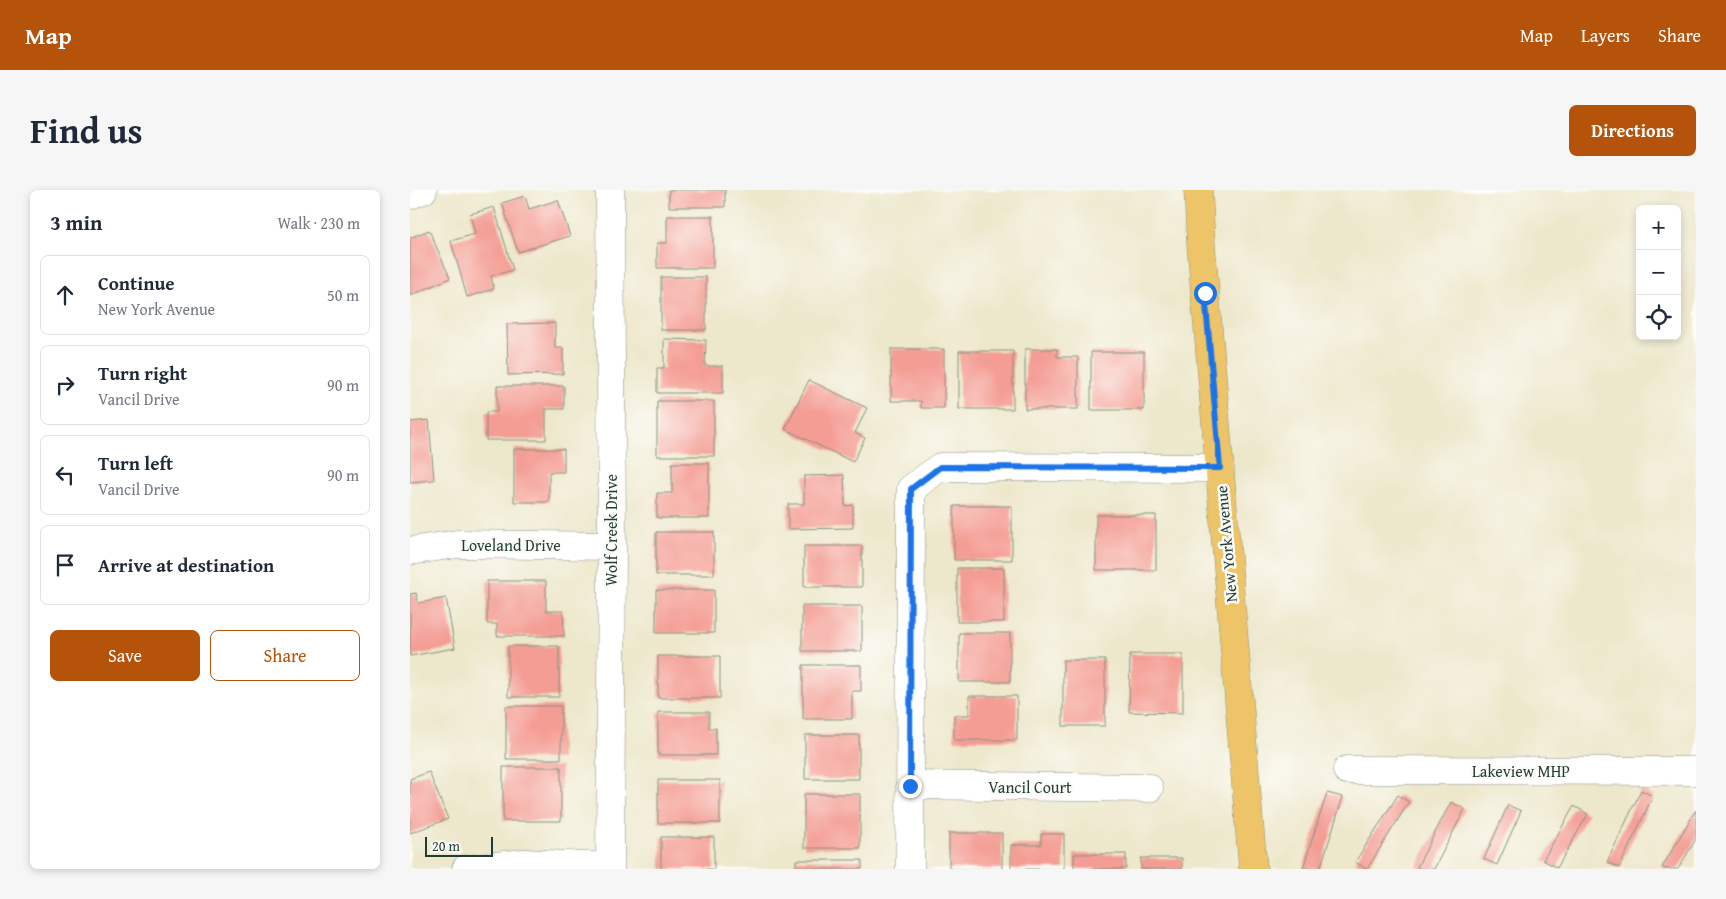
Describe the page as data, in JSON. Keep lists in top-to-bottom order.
{
  "streets": {
    "main road": ["New York Avenue"],
    "street": [
      "Wolf Creek Drive",
      "Loveland Drive",
      "Lakeview MHP",
      "Vancil Court"
    ]
  },
  "crossings": [
    ["Wolf Creek Drive", "Loveland Drive"]
  ],
  "scale_bar": "20 m",
  "page": {
    "header": "Map",
    "nav": ["Map", "Layers", "Share"],
    "title": "Find us",
    "buttons": [
      "Directions",
      ["Save", "Share"]
    ],
    "heading": ["3 min", "Walk · 230 m"],
    "map_buttons": ["+", "−"],
    "list": [
      ["Continue", "New York Avenue", "50 m"],
      ["Turn right", "Vancil Drive", "90 m"],
      ["Turn left", "Vancil Drive", "90 m"],
      "Arrive at destination"
    ],
    "scale": "20 m"
  }
}
